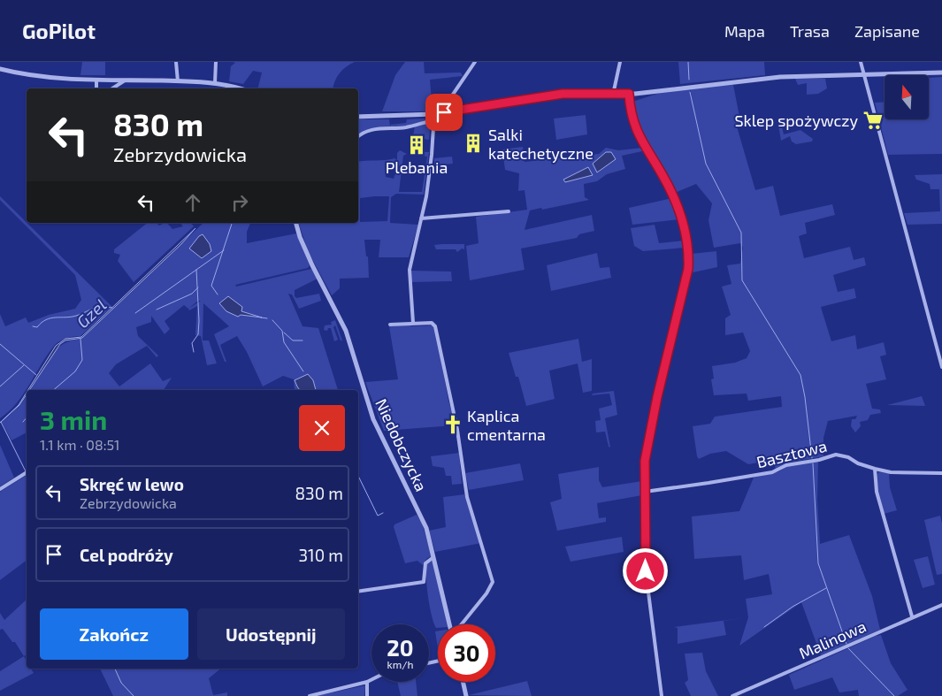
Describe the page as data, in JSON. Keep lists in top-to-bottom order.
{
  "streets": {
    "street": ["Niedobczycka", "Basztowa", "Malinowa"]
  },
  "water": ["Gzel"],
  "places": {
    "supermarket": ["Sklep spożywczy"],
    "building": ["Salki katechetyczne", "Plebania"],
    "church": ["Kaplica cmentarna"]
  },
  "north": "top",
  "page": {
    "header": "GoPilot",
    "nav": ["Mapa", "Trasa", "Zapisane"],
    "turn": ["830 m", "Zebrzydowicka"],
    "heading": ["3 min", "1.1 km · 08:51"],
    "list": [
      {
        "name": "Skręć w lewo",
        "note": "Zebrzydowicka",
        "value": "830 m"
      },
      {
        "name": "Cel podróży",
        "value": "310 m"
      }
    ],
    "buttons": ["Zakończ", "Udostępnij"],
    "speed": "20 km/h",
    "limit": "30"
  }
}
